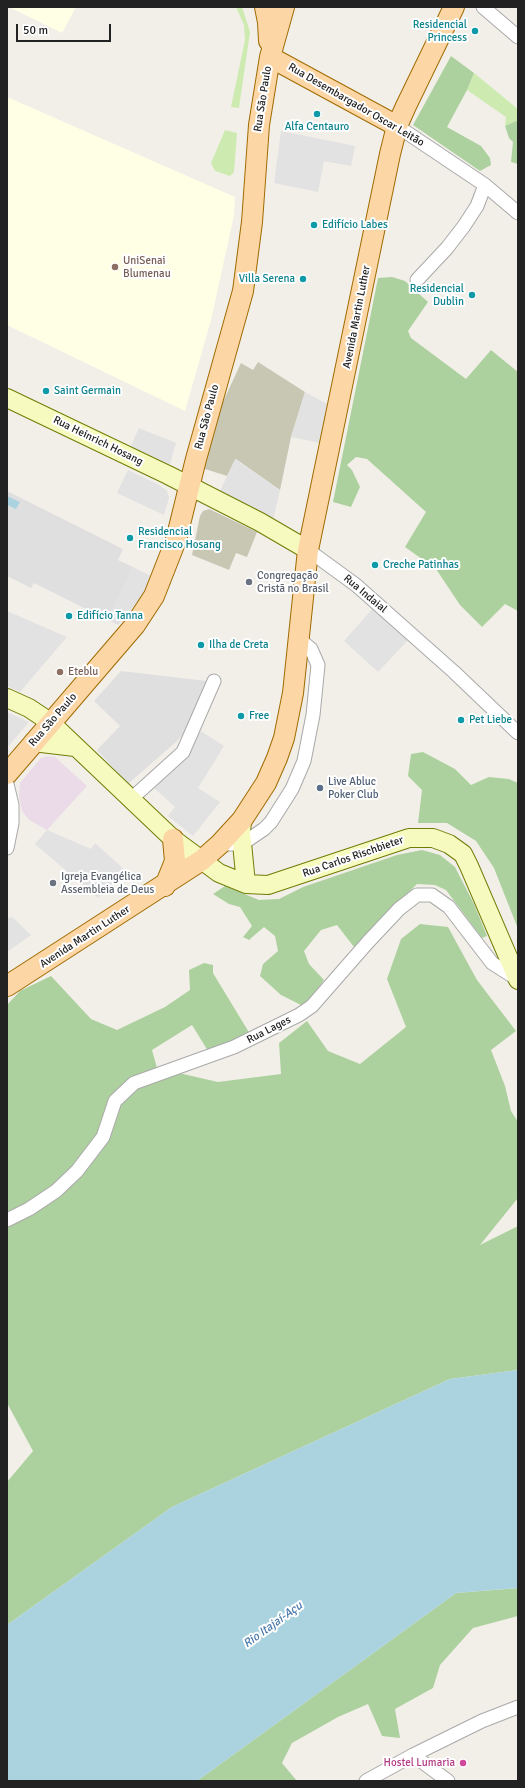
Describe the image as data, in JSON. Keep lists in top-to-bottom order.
{
  "streets": {
    "main road": [
      "Rua São Paulo",
      "Rua Desembargador Oscar Leitão",
      "Avenida Martin Luther",
      "Rua Heinrich Hosang",
      "Rua Indaial",
      "Rua Carlos Rischbieter"
    ],
    "street": ["Rua Lages"]
  },
  "crossings": [
    ["Rua São Paulo", "Rua Desembargador Oscar Leitão"],
    ["Rua São Paulo", "Rua Heinrich Hosang"],
    ["Rua São Paulo", "Rua Indaial"],
    ["Rua São Paulo", "Rua Carlos Rischbieter"],
    ["Rua Desembargador Oscar Leitão", "Avenida Martin Luther"],
    ["Avenida Martin Luther", "Rua Indaial"],
    ["Avenida Martin Luther", "Rua Carlos Rischbieter"],
    ["Rua Heinrich Hosang", "Rua Indaial"],
    ["Rua Carlos Rischbieter", "Rua Lages"]
  ],
  "water": ["Rio Itajaí-Açu"],
  "places": [
    "Residencial Princess",
    "Alfa Centauro",
    "Edifício Labes",
    "UniSenai Blumenau",
    "Villa Serena",
    "Residencial Dublin",
    "Saint Germain",
    "Residencial Francisco Hosang",
    "Creche Patinhas",
    "Congregação Cristã no Brasil",
    "Edifício Tanna",
    "Ilha de Creta",
    "Eteblu",
    "Free",
    "Pet Liebe",
    "Live Abluc Poker Club",
    "Igreja Evangélica Assembleia de Deus",
    "Hostel Lumaria"
  ],
  "scale_bar": "50 m"
}
